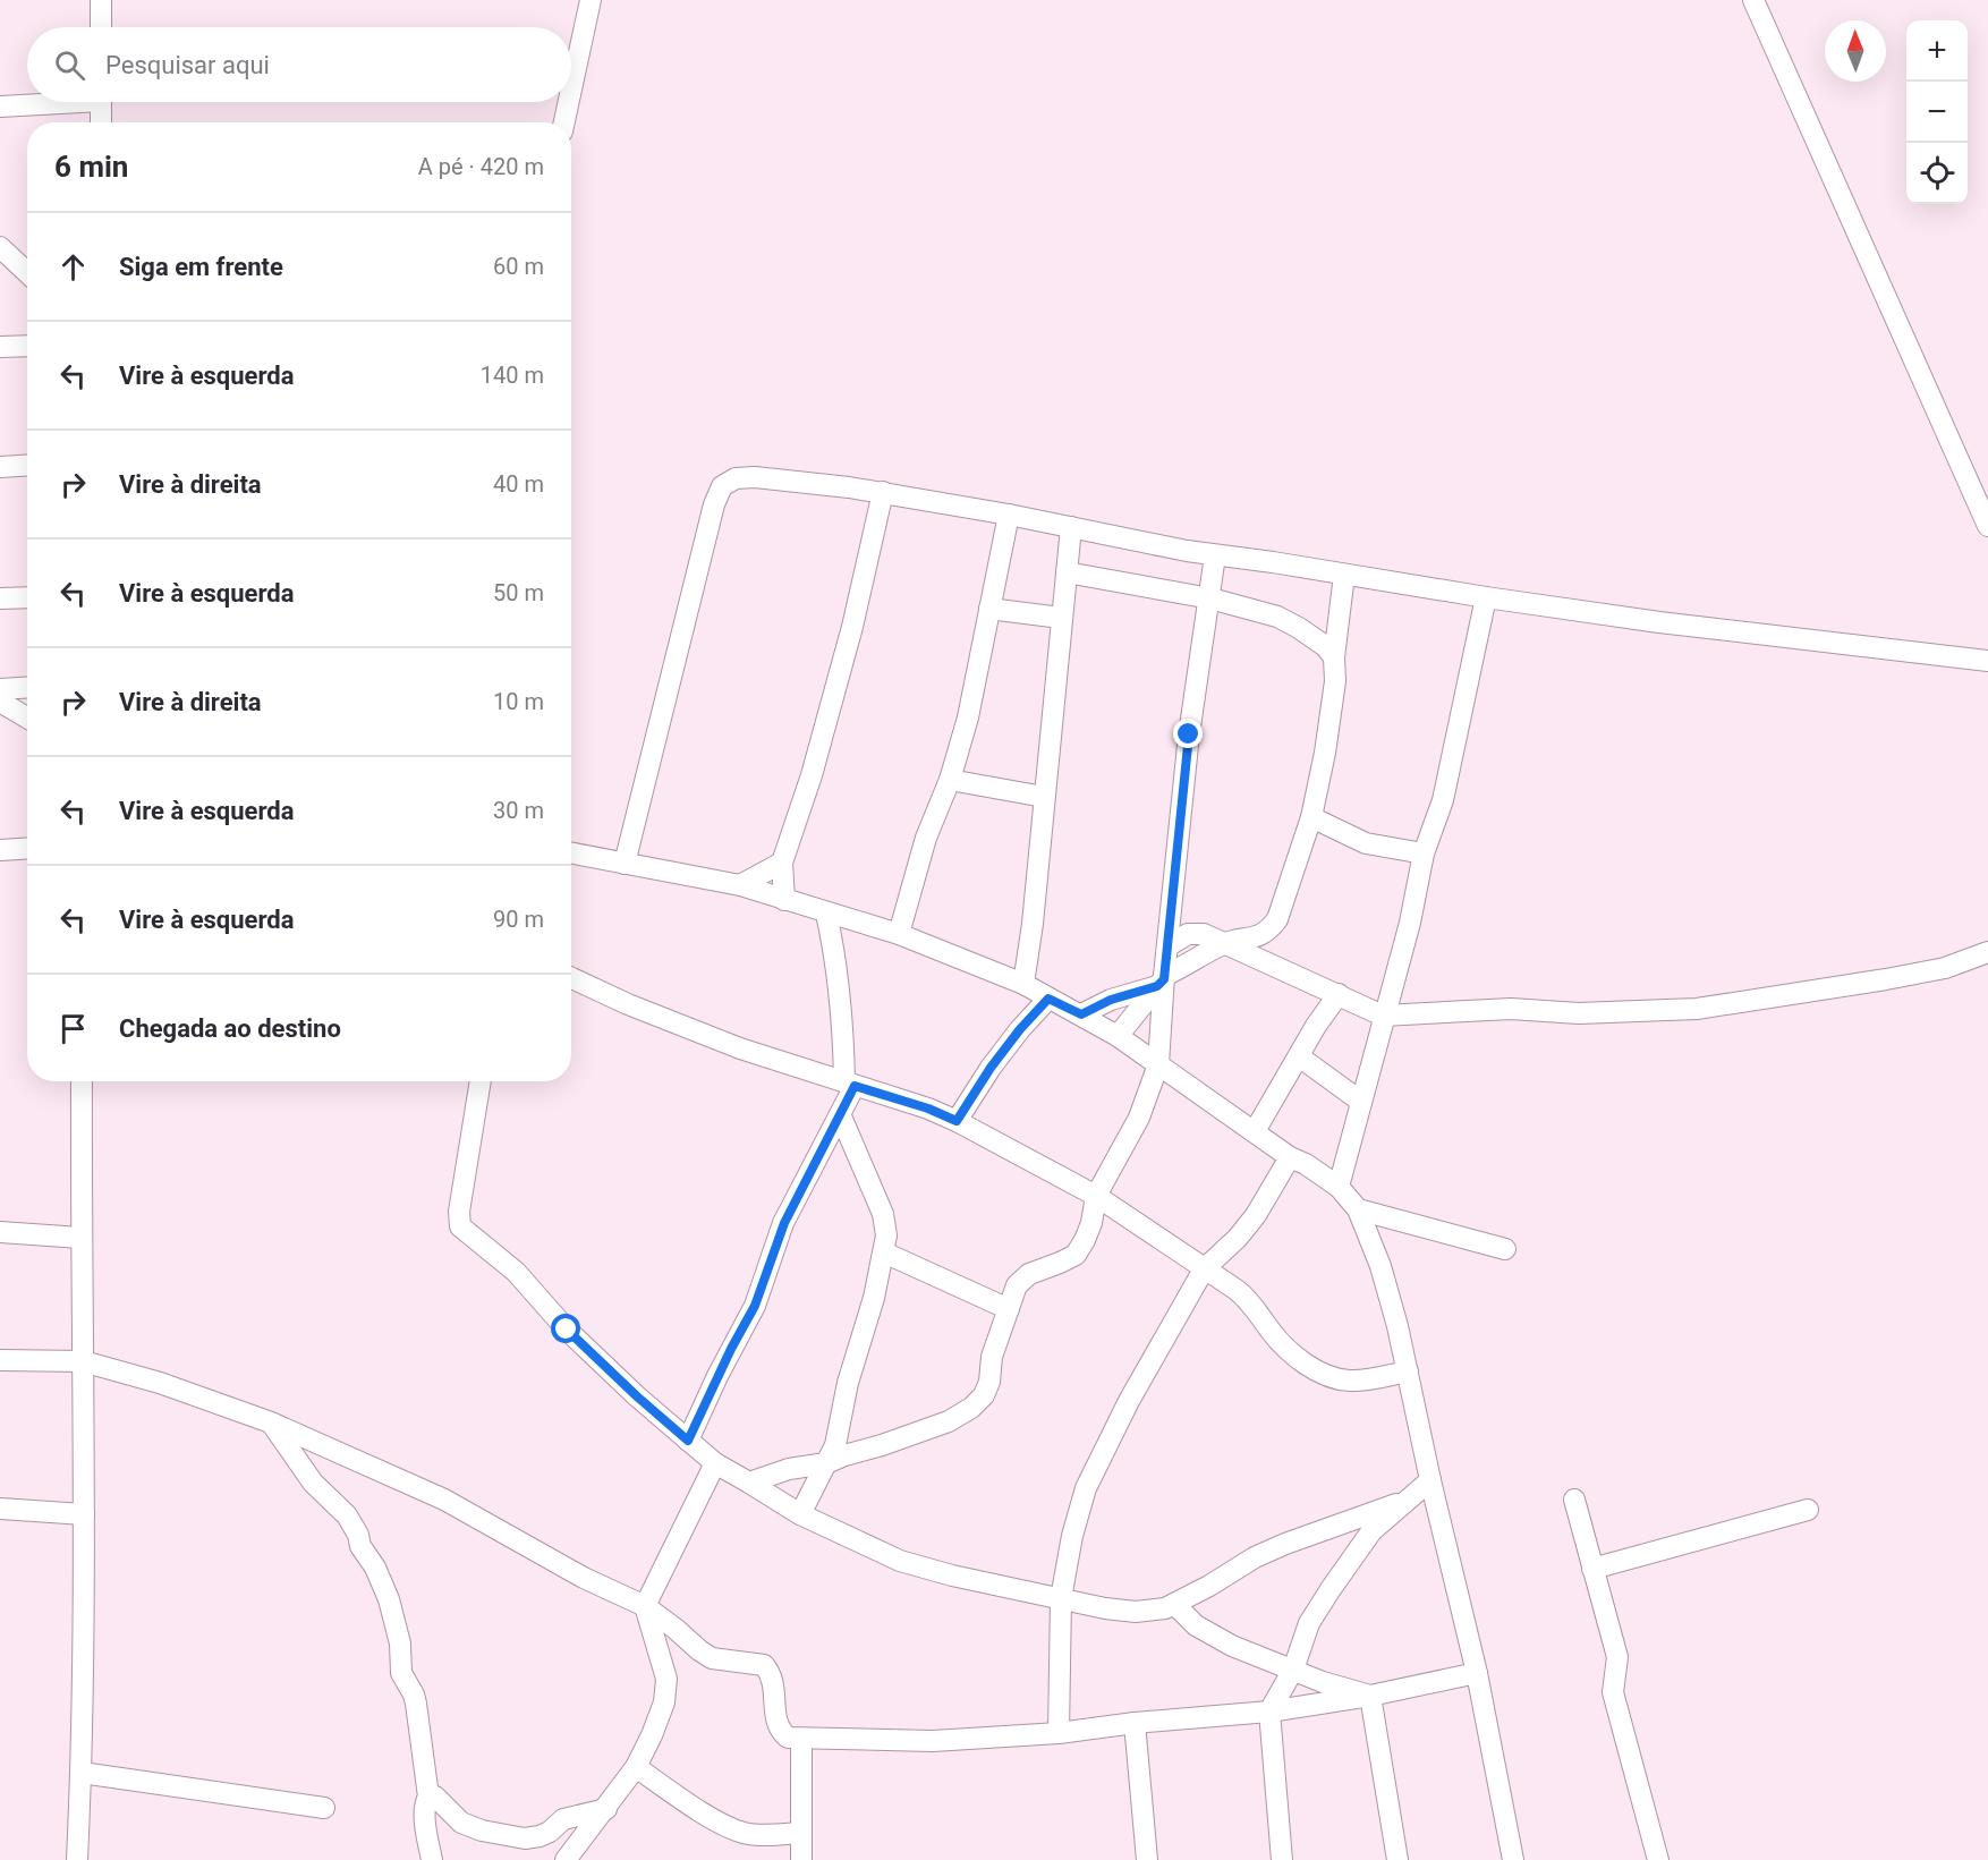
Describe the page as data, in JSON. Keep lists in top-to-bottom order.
{
  "north": "top",
  "page": {
    "map_buttons": ["+", "−"],
    "search": "Pesquisar aqui",
    "heading": ["6 min", "A pé · 420 m"],
    "list": [
      ["Siga em frente", "60 m"],
      ["Vire à esquerda", "140 m"],
      ["Vire à direita", "40 m"],
      ["Vire à esquerda", "50 m"],
      ["Vire à direita", "10 m"],
      ["Vire à esquerda", "30 m"],
      ["Vire à esquerda", "90 m"],
      "Chegada ao destino"
    ]
  }
}
